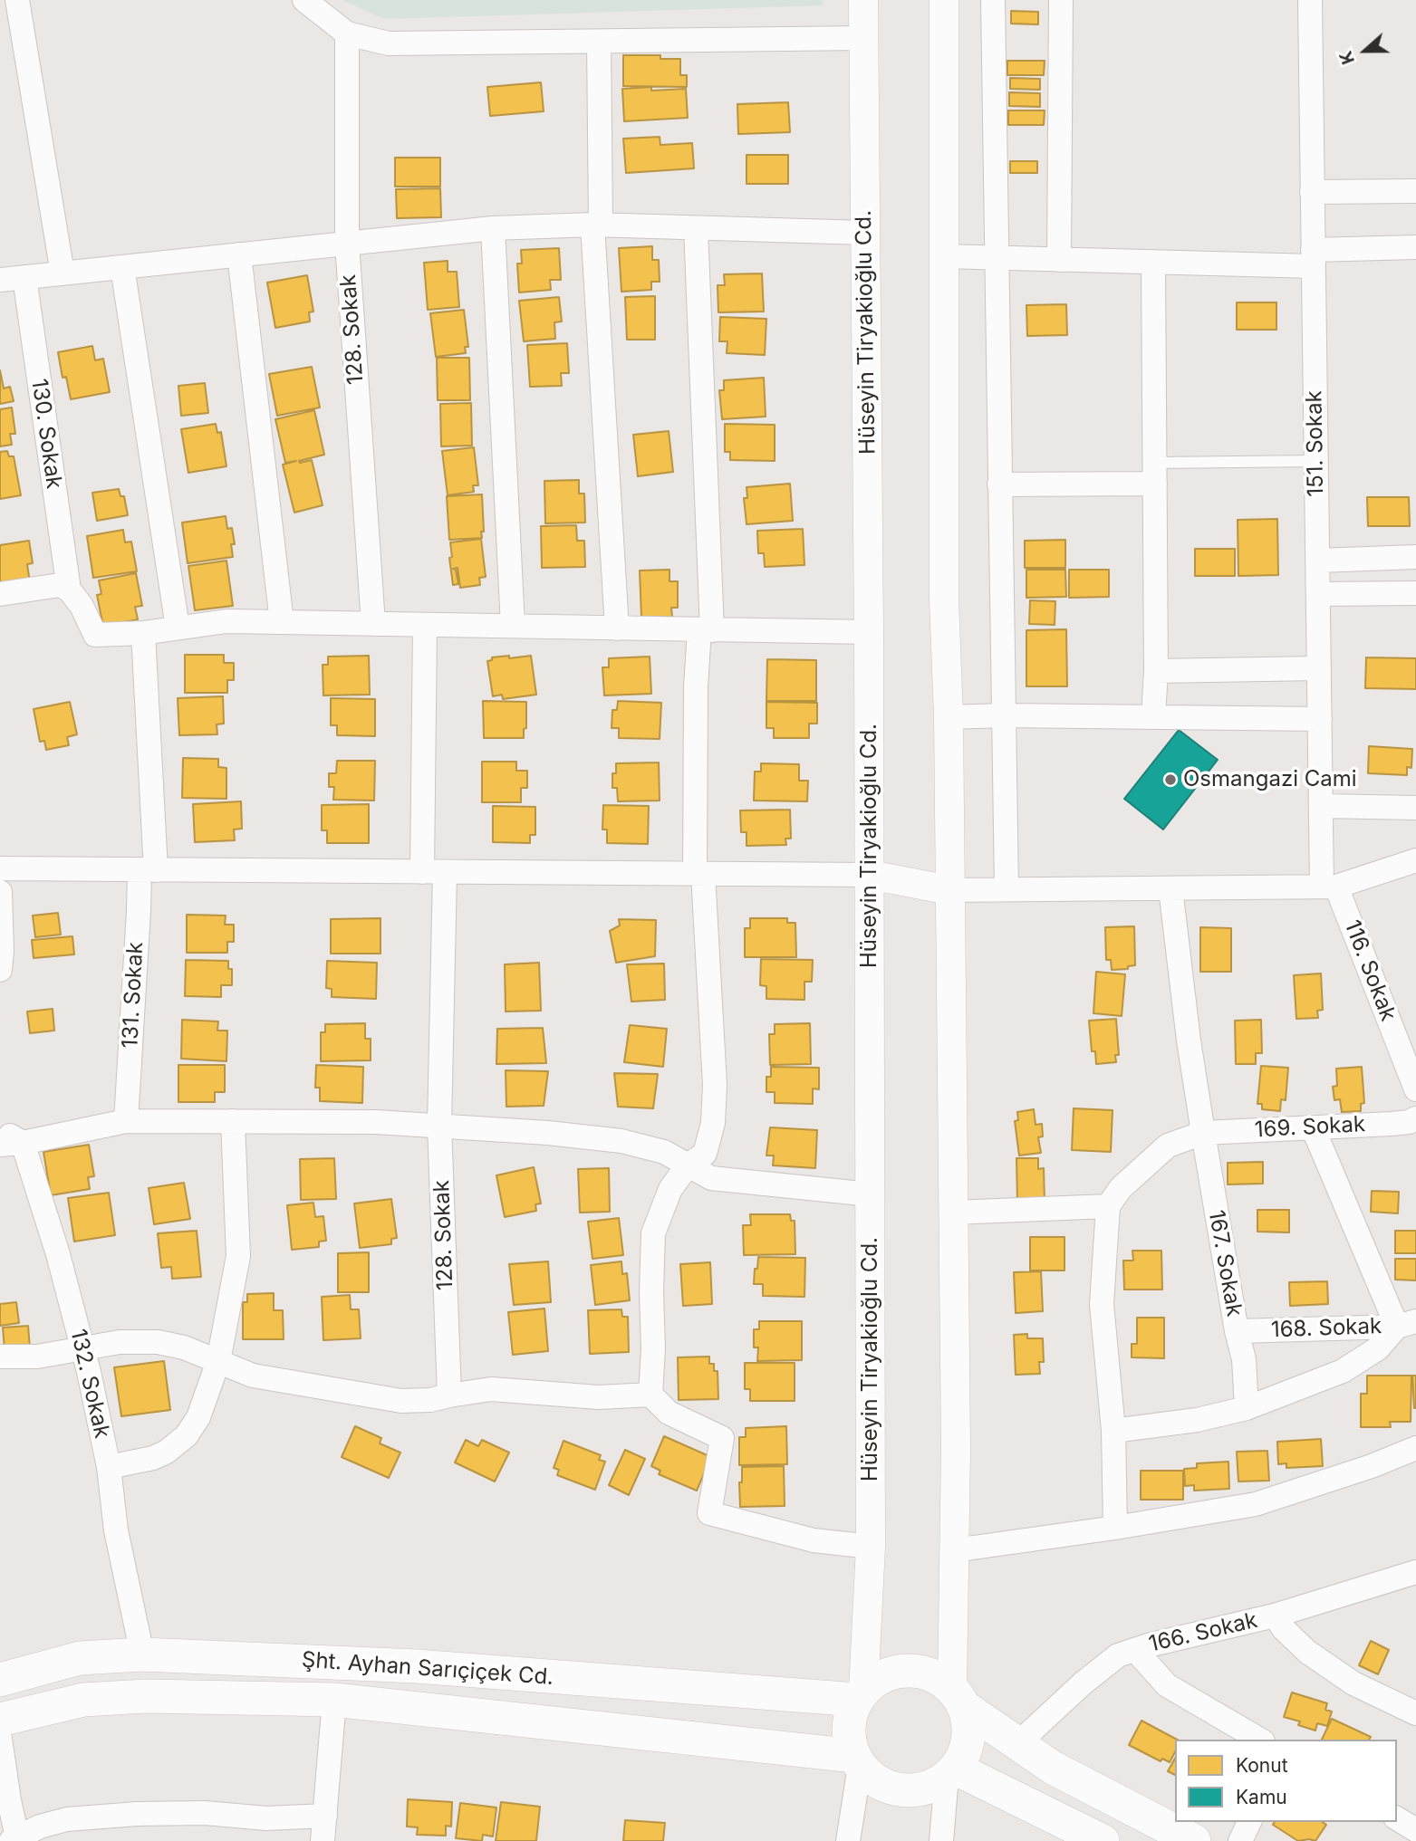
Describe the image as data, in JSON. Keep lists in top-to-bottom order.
{
  "streets": {
    "main road": ["Hüseyin Tiryakioğlu Cd.", "Şht. Ayhan Sarıçiçek Cd."],
    "street": [
      "128. Sokak",
      "130. Sokak",
      "151. Sokak",
      "116. Sokak",
      "131. Sokak",
      "169. Sokak",
      "167. Sokak",
      "168. Sokak",
      "132. Sokak",
      "166. Sokak"
    ]
  },
  "crossings": [
    ["Hüseyin Tiryakioğlu Cd.", "Şht. Ayhan Sarıçiçek Cd."],
    ["151. Sokak", "116. Sokak"],
    ["169. Sokak", "167. Sokak"],
    ["167. Sokak", "168. Sokak"],
    ["132. Sokak", "Şht. Ayhan Sarıçiçek Cd."]
  ],
  "places": ["Osmangazi Cami"],
  "legend": ["Konut", "Kamu"],
  "north": "left"
}
